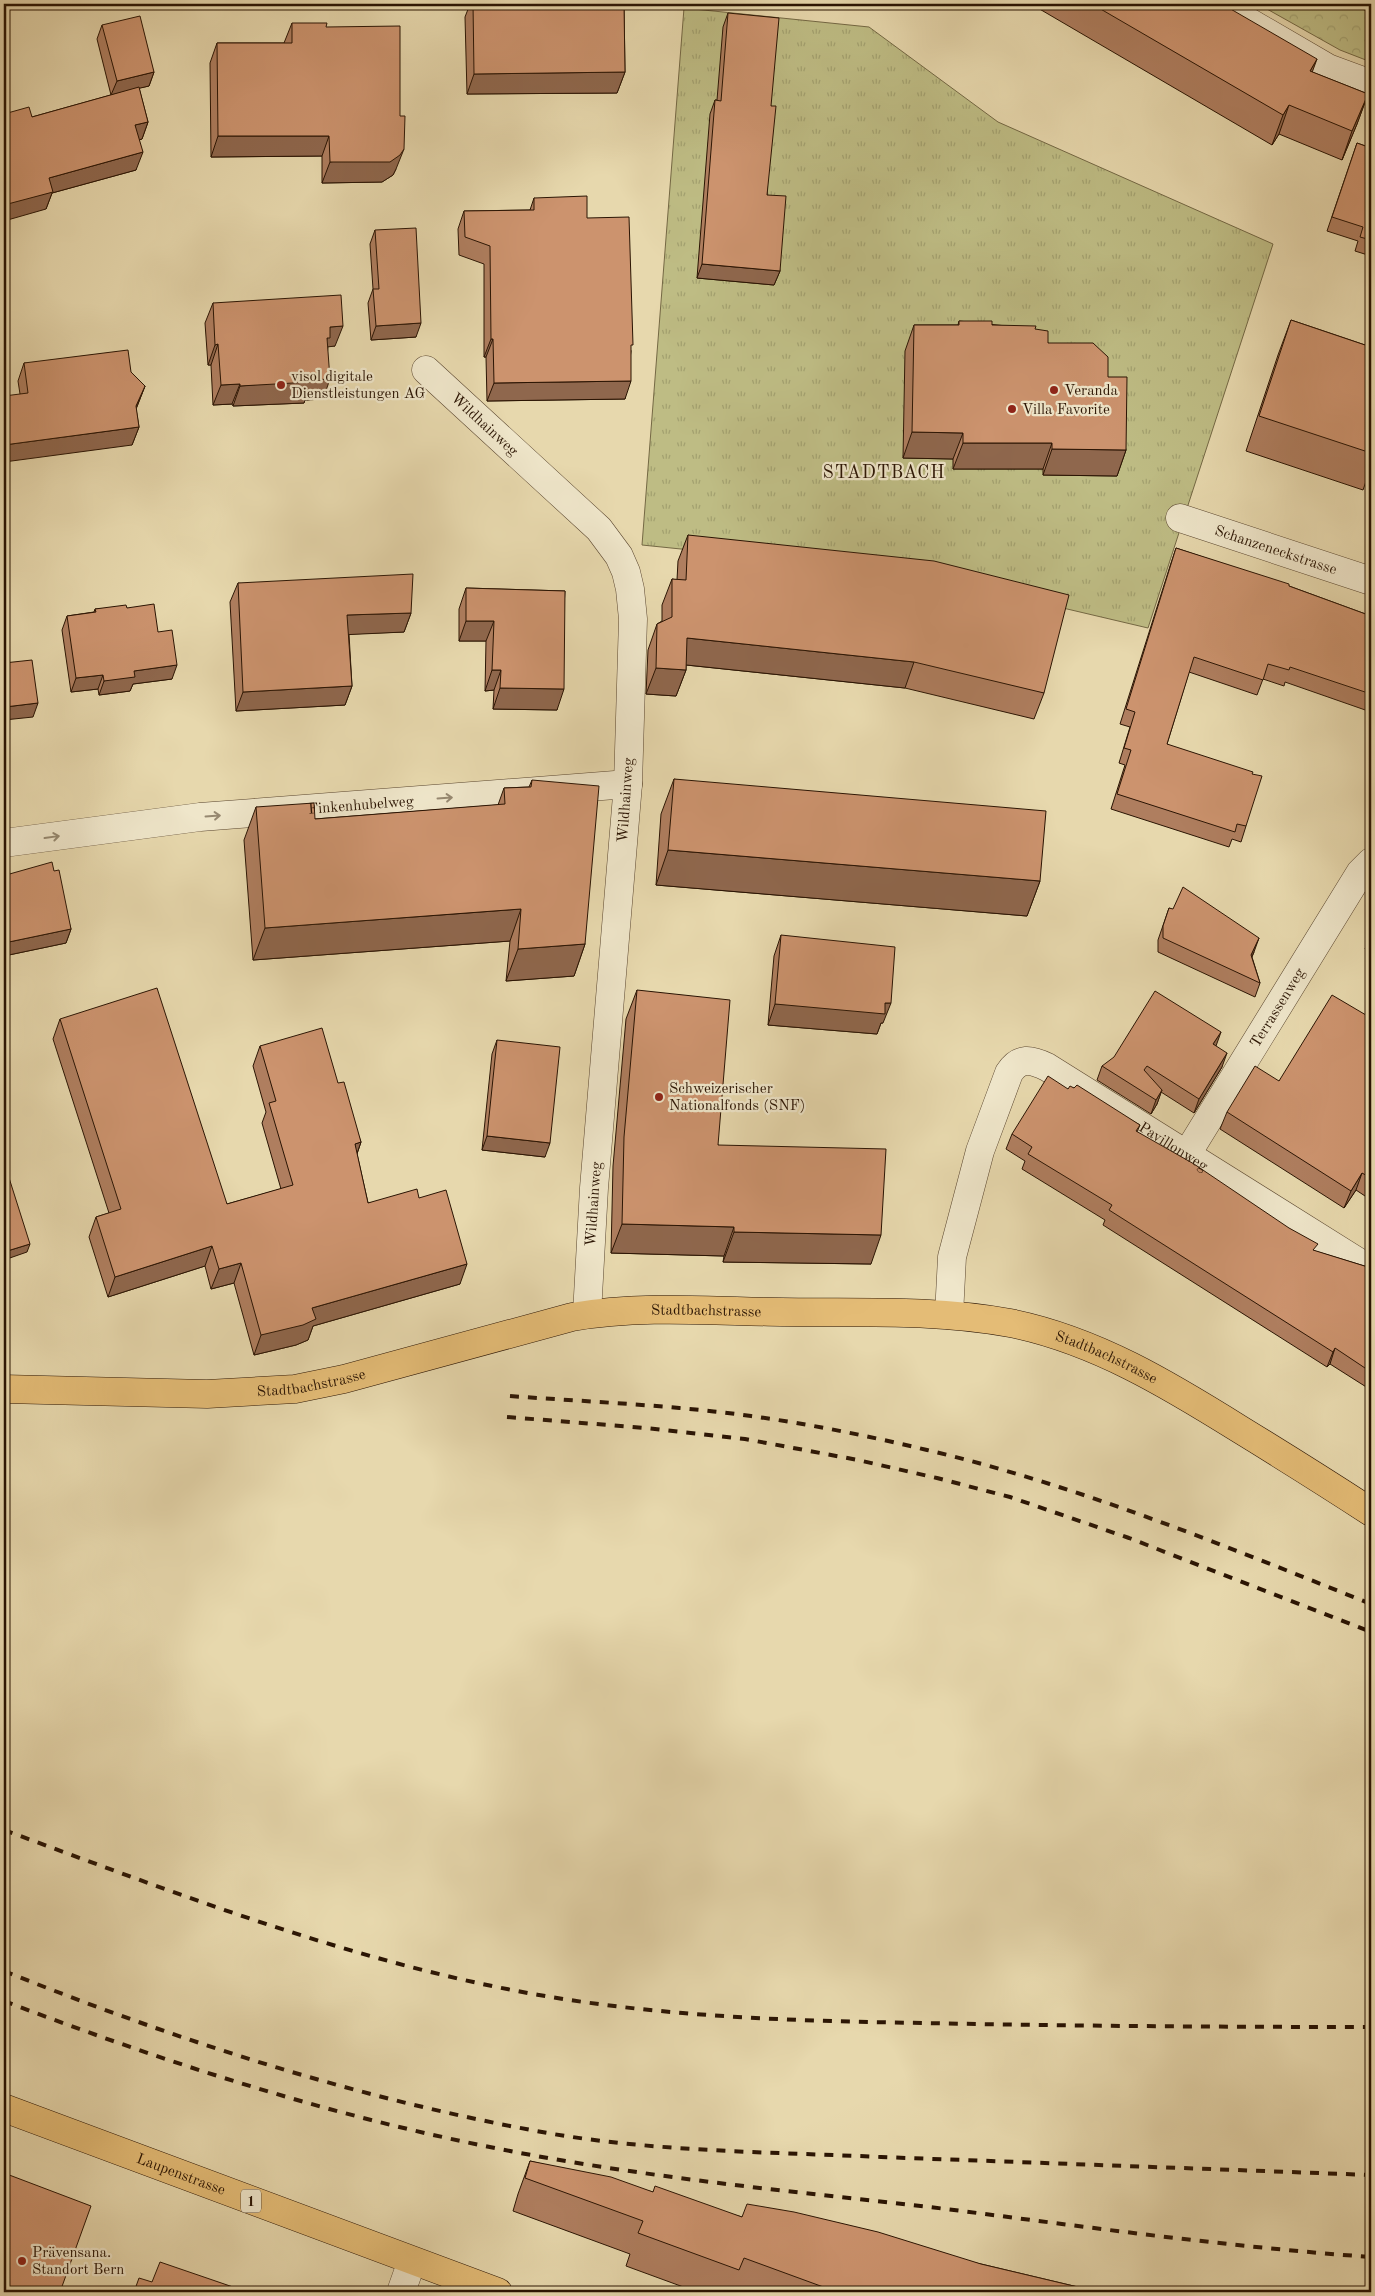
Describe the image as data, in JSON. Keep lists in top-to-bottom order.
{
  "streets": {
    "main road": ["Stadtbachstrasse", "Laupenstrasse", "1"],
    "street": [
      "Wildhainweg",
      "Schanzeneckstrasse",
      "Finkenhubelweg",
      "Terrassenweg",
      "Pavillonweg"
    ]
  },
  "crossings": [
    ["Wildhainweg", "Finkenhubelweg"],
    ["Wildhainweg", "Stadtbachstrasse"],
    ["Terrassenweg", "Pavillonweg"],
    ["Pavillonweg", "Stadtbachstrasse"]
  ],
  "one_way": ["Finkenhubelweg"],
  "districts": ["STADTBACH"],
  "places": [
    "visol digitale Dienstleistungen AG",
    "Veranda",
    "Villa Favorite",
    "Schweizerischer Nationalfonds (SNF)",
    "Prävensana. Standort Bern"
  ]
}
